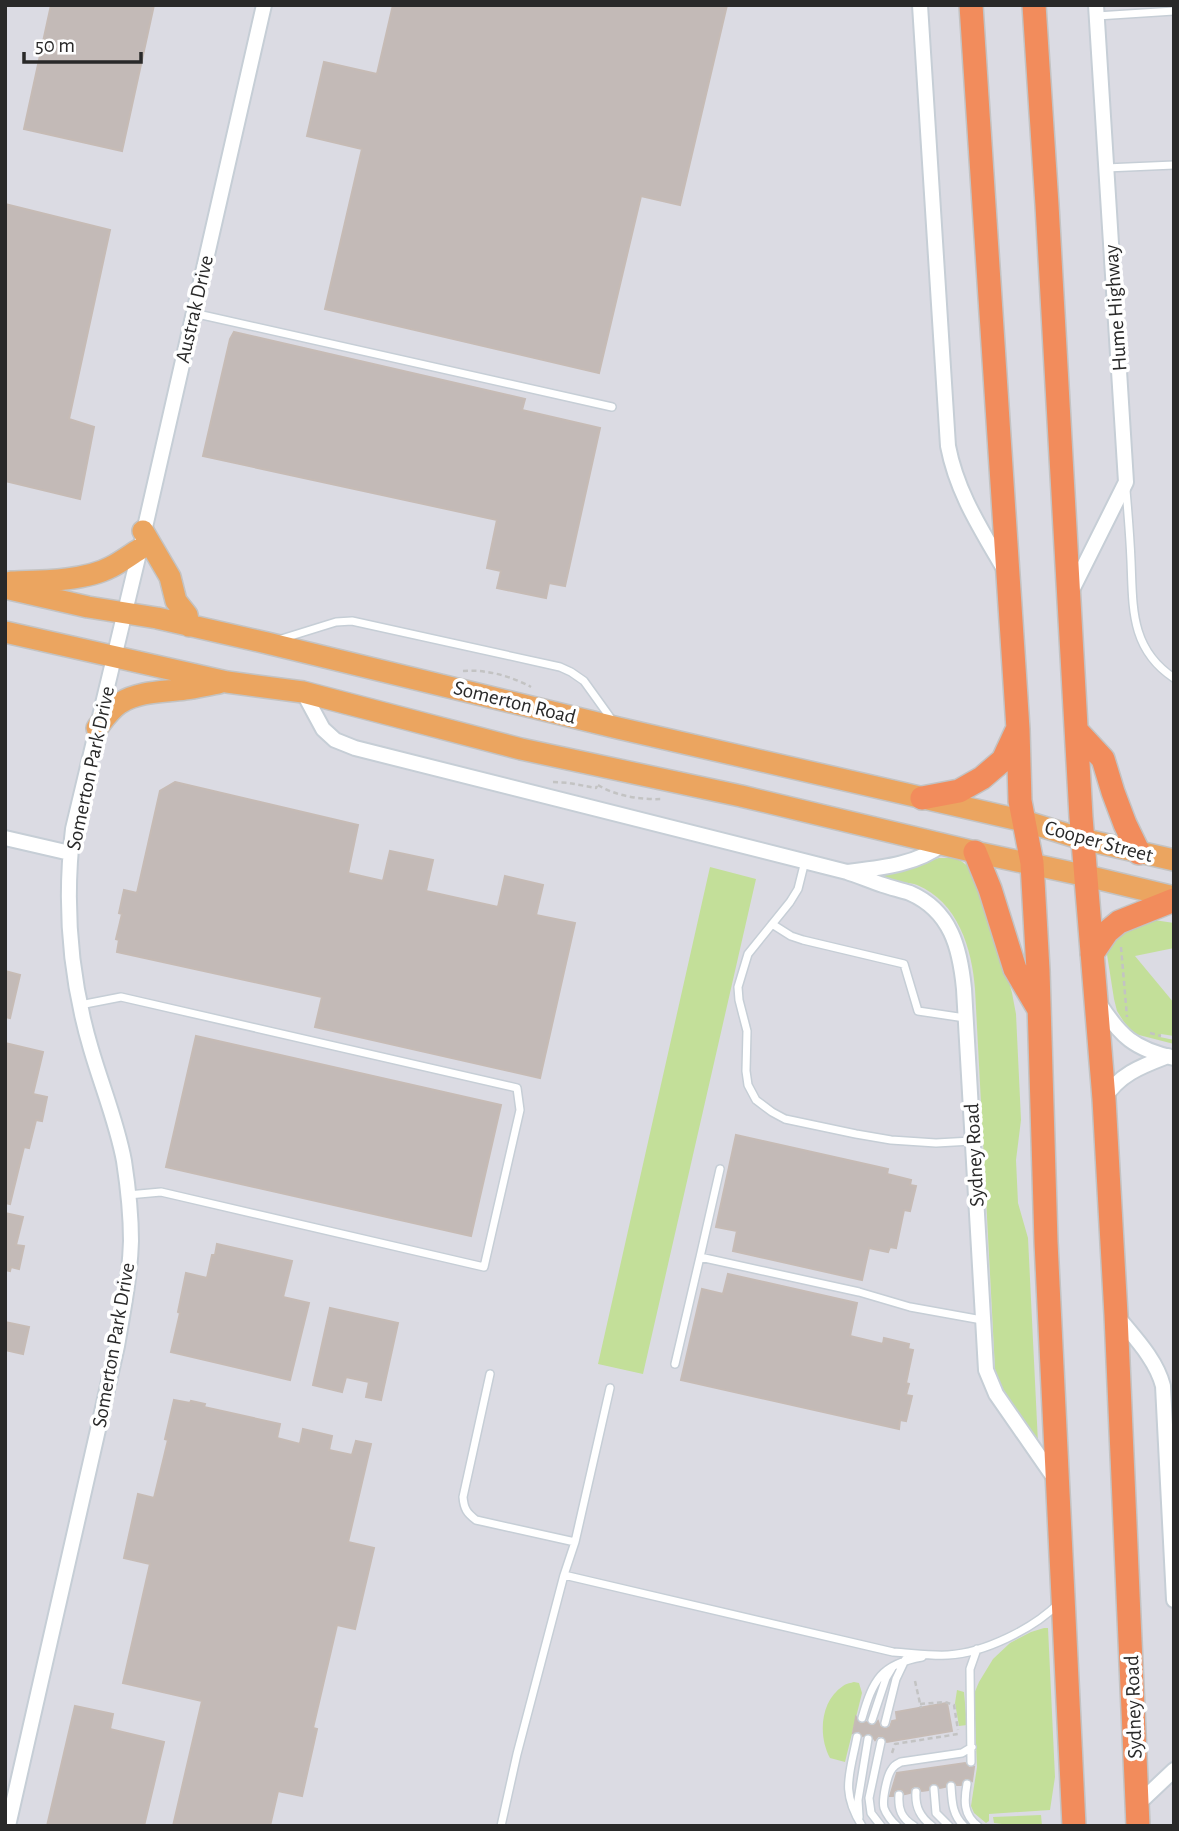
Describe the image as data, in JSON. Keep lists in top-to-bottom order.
{
  "streets": {
    "highway": ["Sydney Road"],
    "main road": ["Somerton Road", "Cooper Street"],
    "street": ["Hume Highway", "Austrak Drive", "Somerton Park Drive"]
  },
  "crossings": [
    ["Austrak Drive", "Somerton Road"],
    ["Austrak Drive", "Somerton Park Drive"],
    ["Somerton Road", "Somerton Park Drive"],
    ["Somerton Road", "Cooper Street"],
    ["Cooper Street", "Sydney Road"]
  ],
  "scale_bar": "50 m"
}
